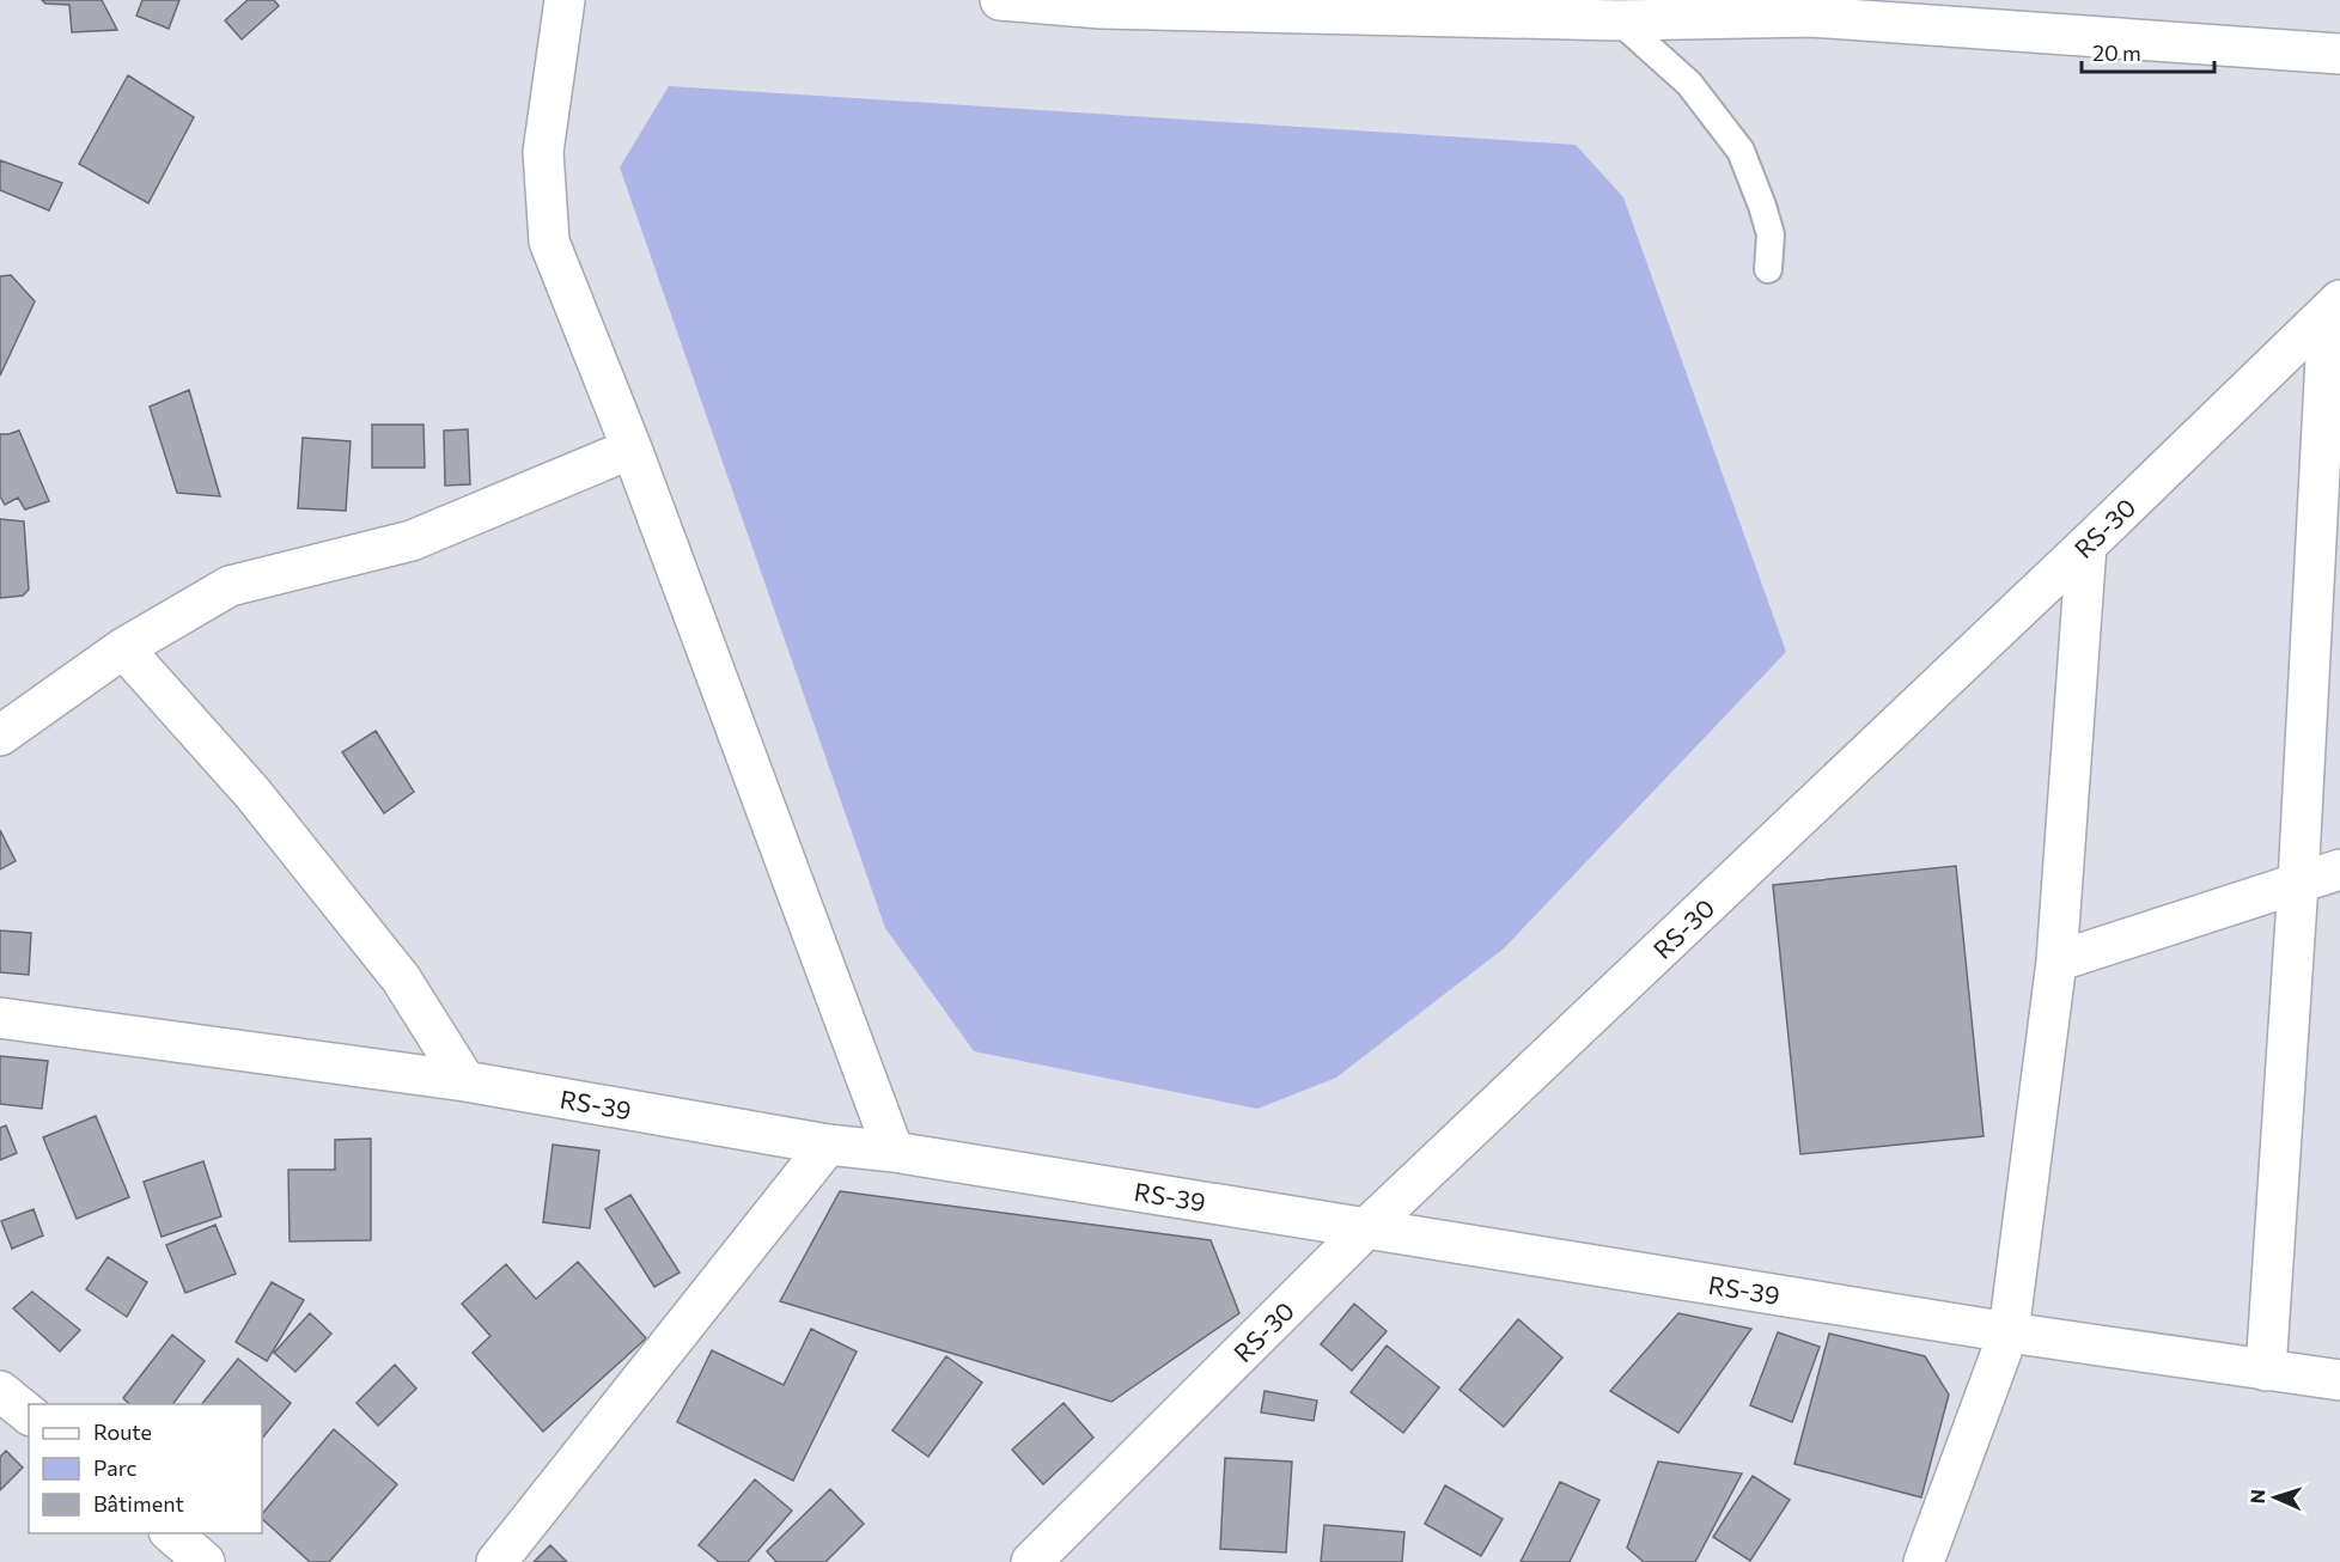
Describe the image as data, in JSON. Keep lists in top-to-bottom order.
{
  "streets": {
    "street": ["RS-30", "RS-39"]
  },
  "crossings": [
    ["RS-30", "RS-39"]
  ],
  "legend": ["Route", "Parc", "Bâtiment"],
  "scale_bar": "20 m",
  "north": "left"
}
